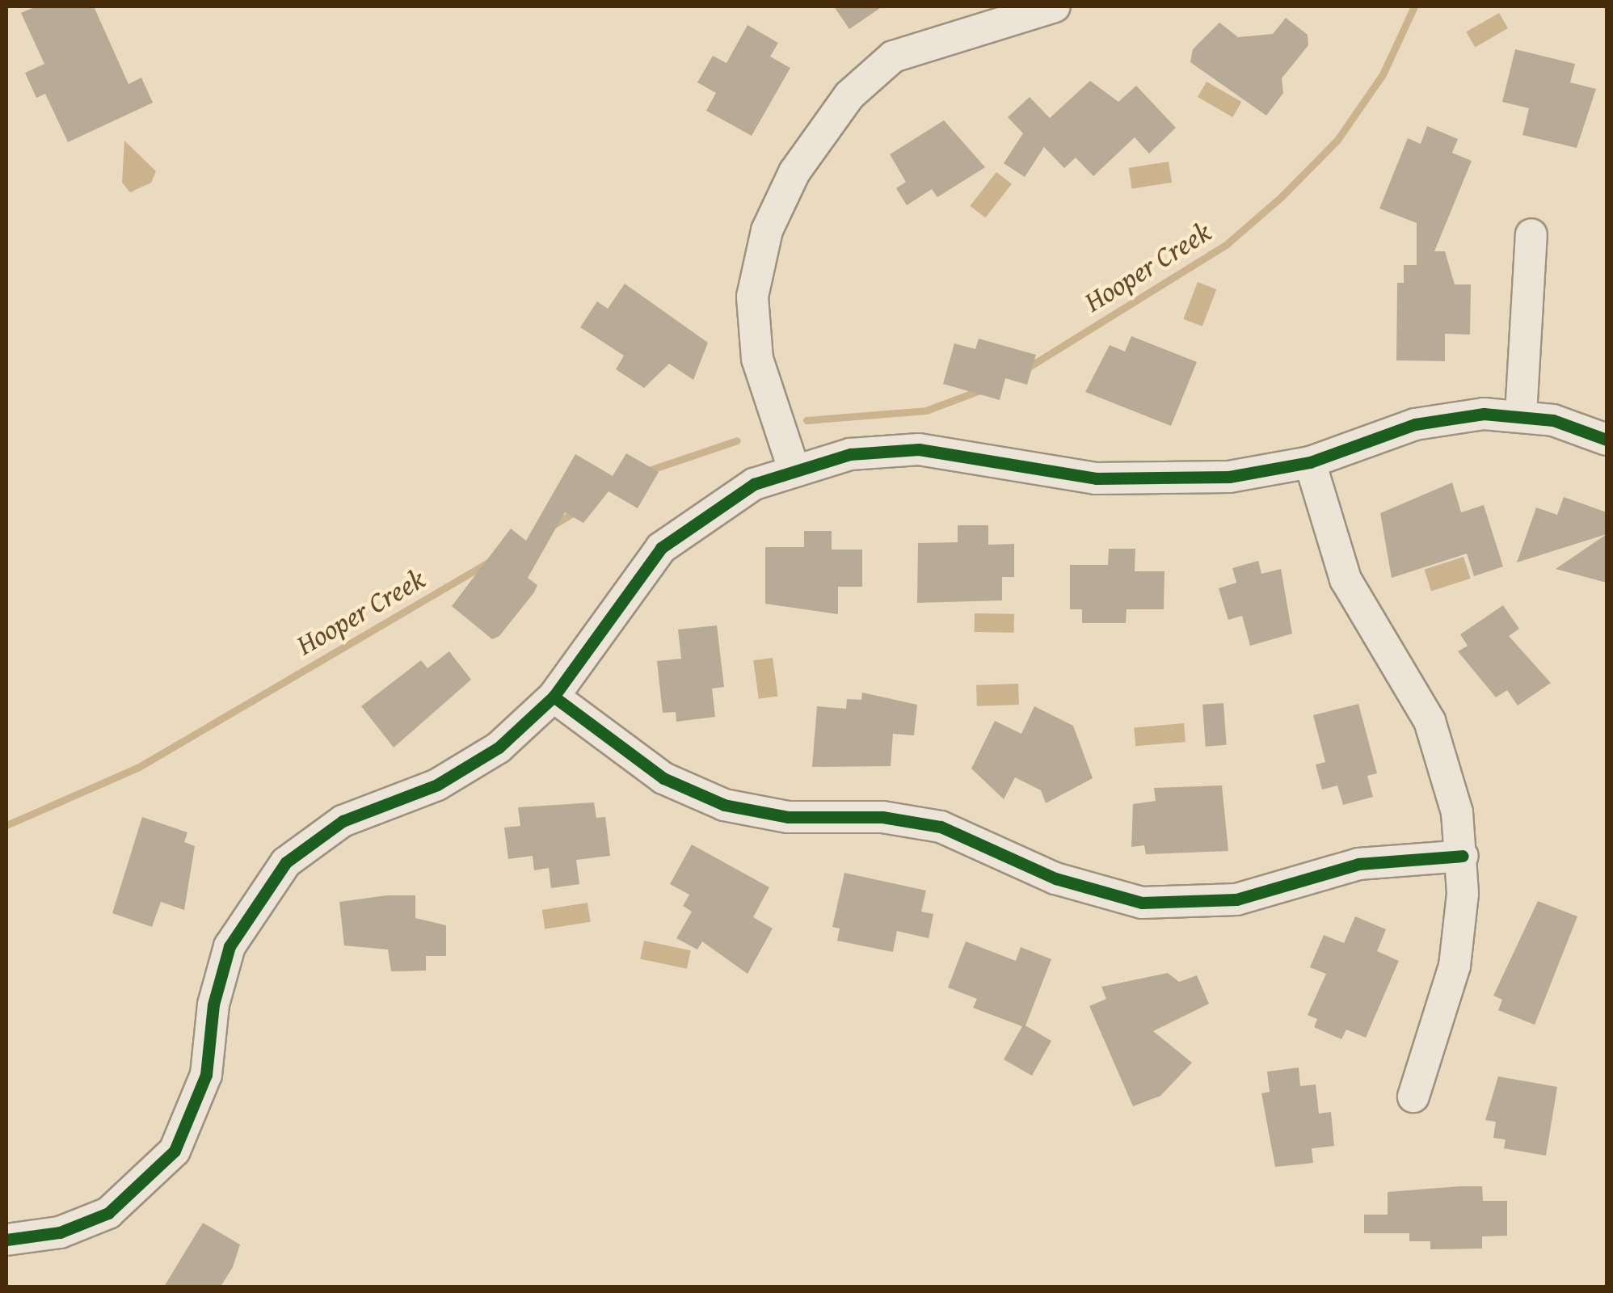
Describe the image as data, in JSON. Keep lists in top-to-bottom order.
{
  "water": ["Hooper Creek"]
}
